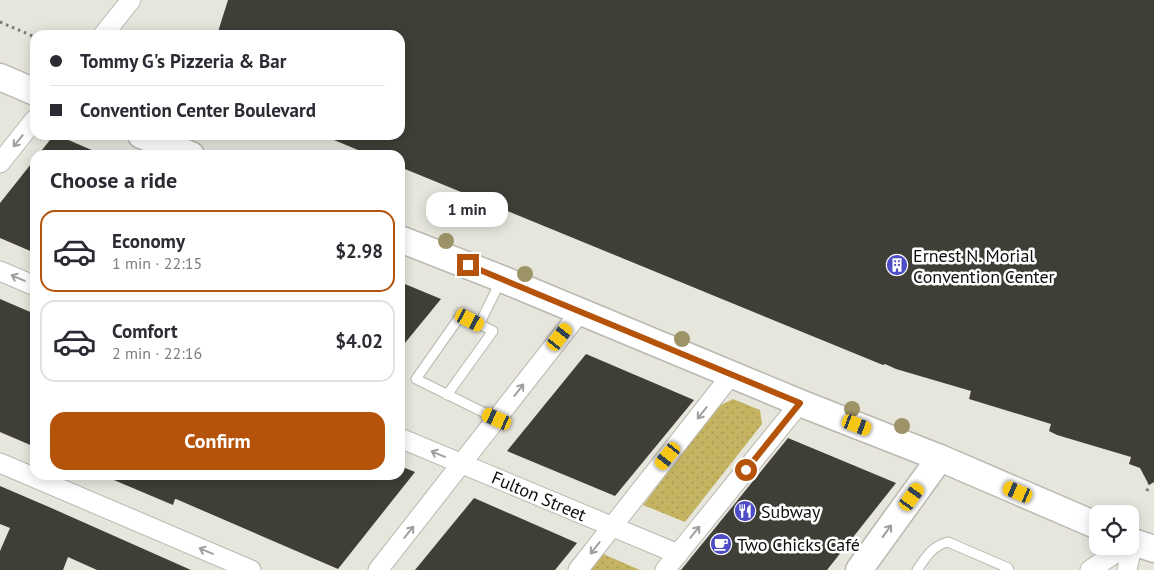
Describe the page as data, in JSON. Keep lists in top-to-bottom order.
{
  "streets": {
    "street": ["Fulton Street"]
  },
  "places": {
    "building": ["Ernest N. Morial Convention Center"],
    "restaurant": ["Subway"],
    "cafe": ["Two Chicks Café"]
  },
  "page": {
    "banner": ["Tommy G's Pizzeria & Bar", "Convention Center Boulevard"],
    "heading": "Choose a ride",
    "bubble": "1 min",
    "list": [
      {
        "name": "Economy",
        "note": "1 min · 22:15",
        "value": "$2.98"
      },
      {
        "name": "Comfort",
        "note": "2 min · 22:16",
        "value": "$4.02"
      }
    ],
    "buttons": "Confirm"
  }
}
